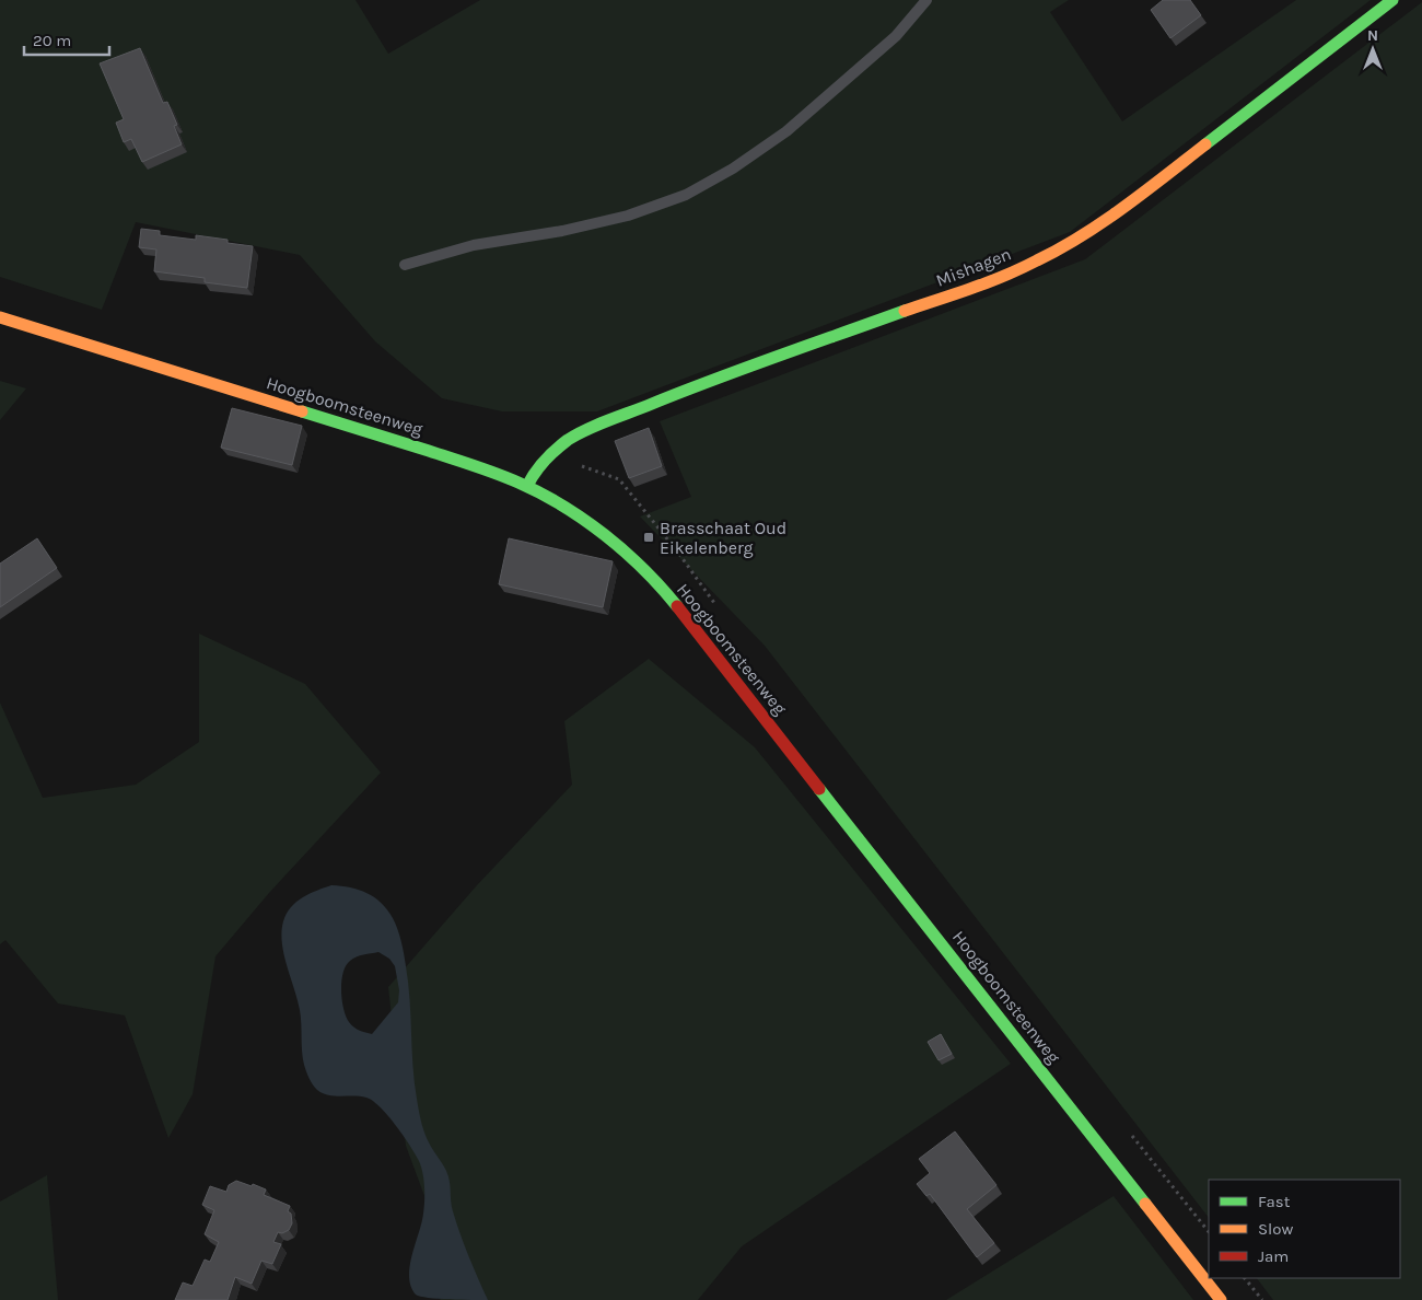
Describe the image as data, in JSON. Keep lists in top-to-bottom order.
{
  "streets": {
    "street": ["Mishagen", "Hoogboomsteenweg"]
  },
  "crossings": [
    ["Mishagen", "Hoogboomsteenweg"]
  ],
  "places": {
    "transit": ["Brasschaat Oud Eikelenberg"]
  },
  "legend": ["Fast", "Slow", "Jam"],
  "scale_bar": "20 m",
  "north": "top"
}
